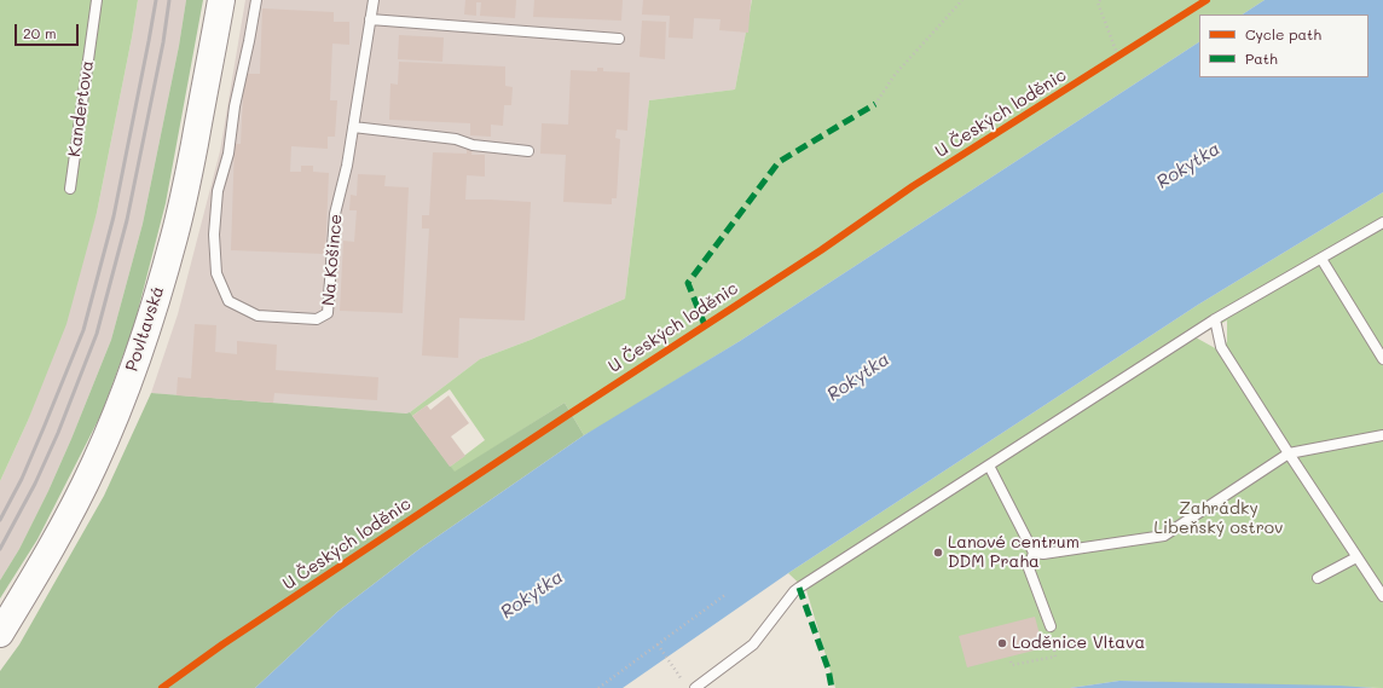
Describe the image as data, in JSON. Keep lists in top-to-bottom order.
{
  "streets": {
    "main road": ["Povltavská"],
    "lane": ["Kandertova", "Na Košince"],
    "cycle path": ["U Českých loděnic"]
  },
  "water": ["Rokytka"],
  "parks": ["Zahrádky Libeňský ostrov"],
  "places": ["Lanové centrum DDM Praha", "Loděnice Vltava"],
  "legend": ["Cycle path", "Path"],
  "scale_bar": "20 m"
}
